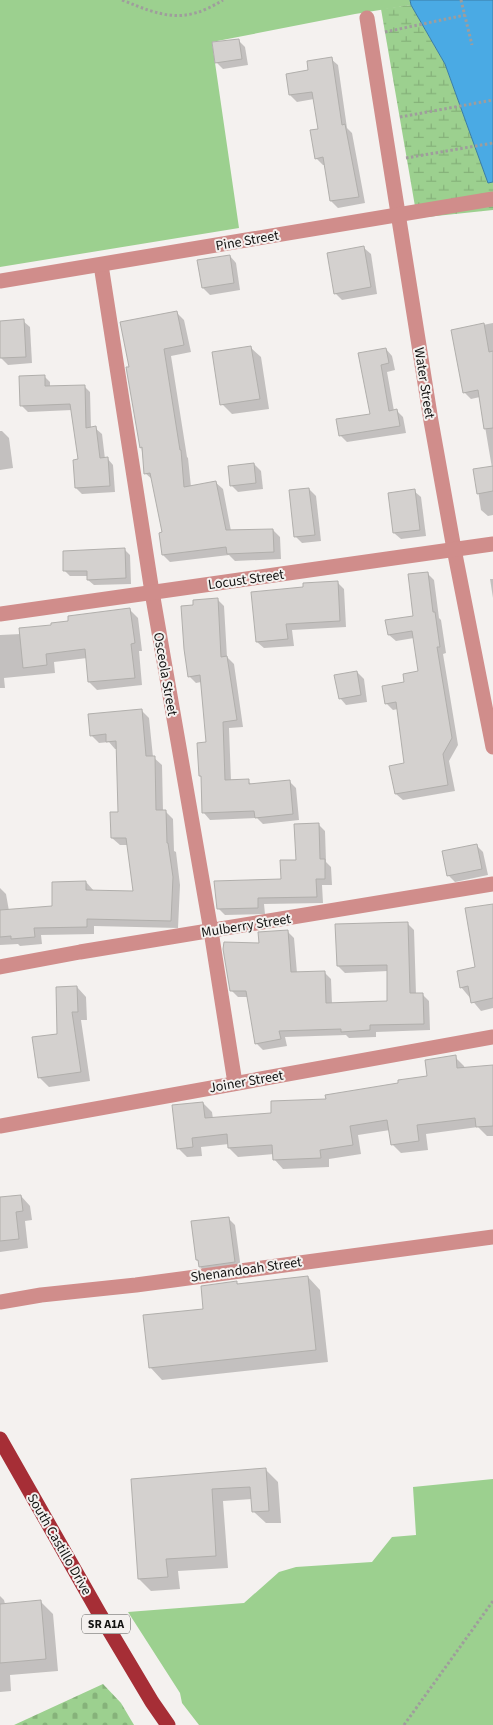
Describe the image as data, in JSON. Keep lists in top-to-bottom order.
{
  "streets": {
    "main road": ["South Castillo Drive", "SR A1A"],
    "street": [
      "Pine Street",
      "Water Street",
      "Locust Street",
      "Osceola Street",
      "Mulberry Street",
      "Joiner Street",
      "Shenandoah Street"
    ]
  },
  "crossings": [
    ["Pine Street", "Water Street"],
    ["Pine Street", "Osceola Street"],
    ["Water Street", "Locust Street"],
    ["Locust Street", "Osceola Street"],
    ["Osceola Street", "Mulberry Street"],
    ["Osceola Street", "Joiner Street"]
  ]
}
